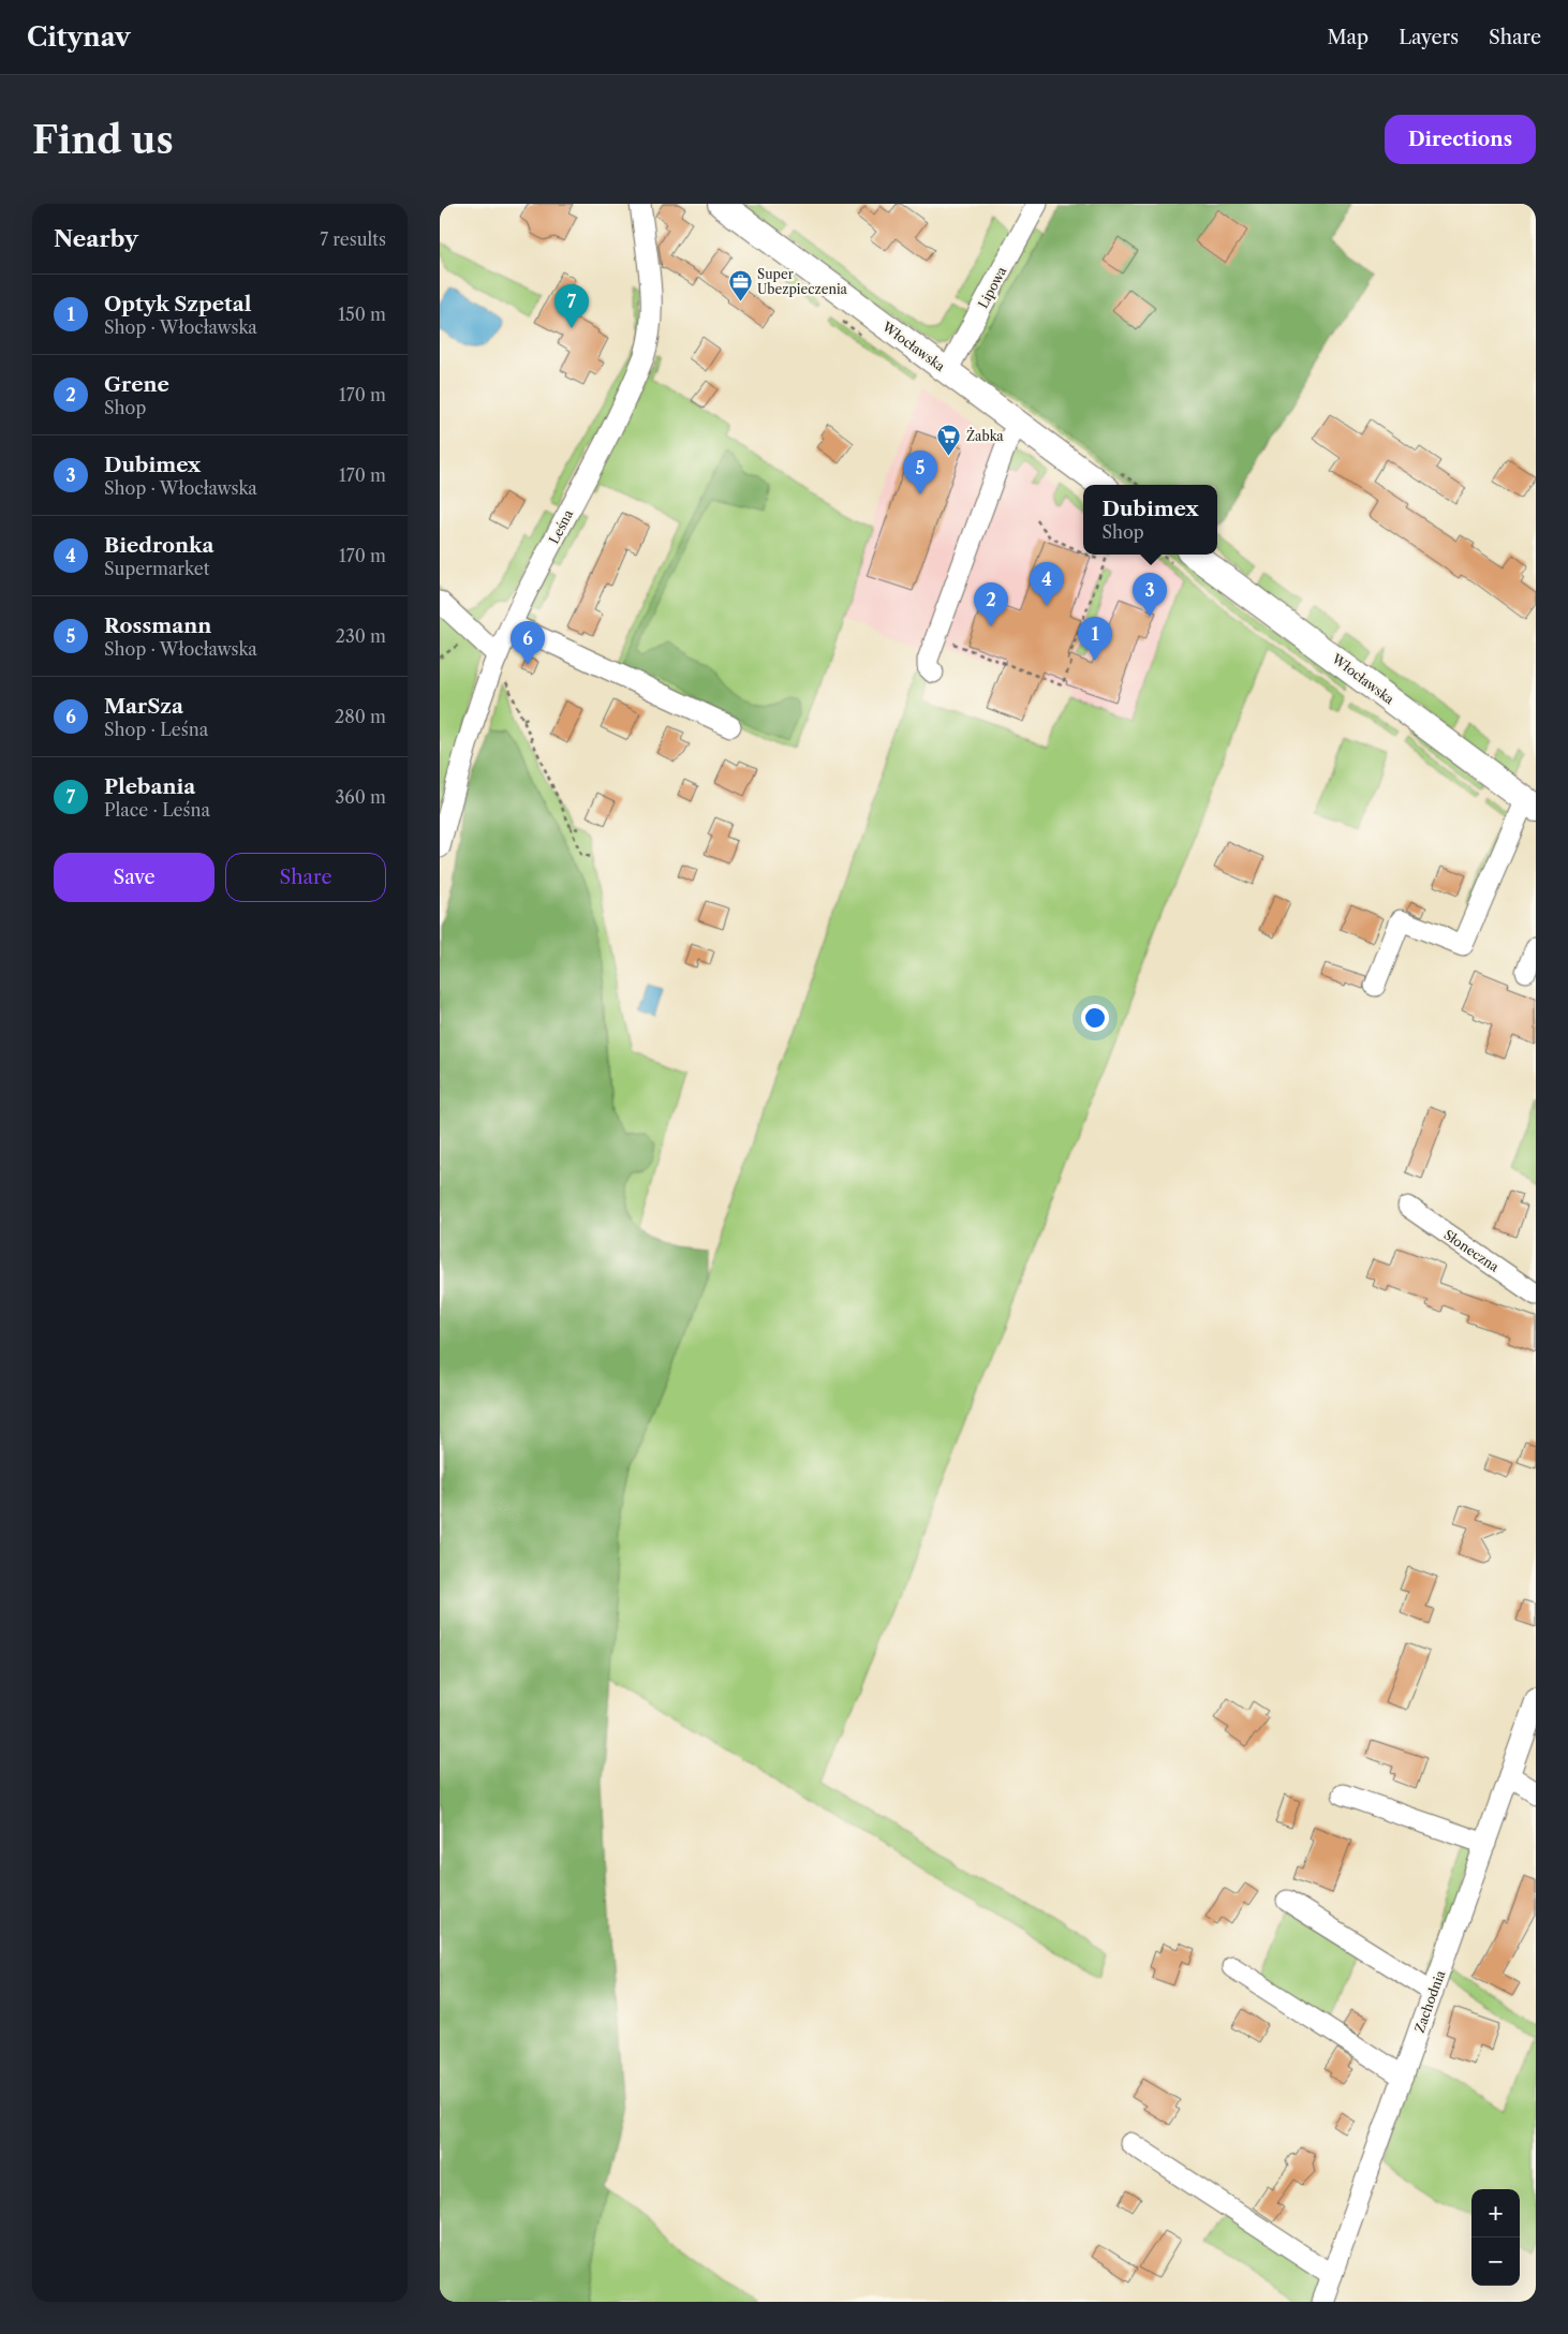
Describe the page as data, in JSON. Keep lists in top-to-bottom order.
{
  "streets": {
    "main road": ["Włocławska"],
    "street": [
      "Lipowa",
      "Leśna",
      "Słoneczna",
      "Zachodnia"
    ]
  },
  "crossings": [
    ["Lipowa", "Włocławska"]
  ],
  "places": {
    "office": ["Super Ubezpieczenia"],
    "supermarket": ["Żabka"]
  },
  "page": {
    "header": "Citynav",
    "nav": ["Map", "Layers", "Share"],
    "buttons": [
      "Directions",
      ["Save", "Share"]
    ],
    "title": "Find us",
    "heading": ["Nearby", "7 results"],
    "list": [
      {
        "mark": "1",
        "name": "Optyk Szpetal",
        "note": "Shop · Włocławska",
        "value": "150 m"
      },
      {
        "mark": "2",
        "name": "Grene",
        "note": "Shop",
        "value": "170 m"
      },
      {
        "mark": "3",
        "name": "Dubimex",
        "note": "Shop · Włocławska",
        "value": "170 m"
      },
      {
        "mark": "4",
        "name": "Biedronka",
        "note": "Supermarket",
        "value": "170 m"
      },
      {
        "mark": "5",
        "name": "Rossmann",
        "note": "Shop · Włocławska",
        "value": "230 m"
      },
      {
        "mark": "6",
        "name": "MarSza",
        "note": "Shop · Leśna",
        "value": "280 m"
      },
      {
        "mark": "7",
        "name": "Plebania",
        "note": "Place · Leśna",
        "value": "360 m"
      }
    ],
    "pins": [
      "7",
      "5",
      "4",
      "3",
      "2",
      "1",
      "6"
    ],
    "popup": ["Dubimex", "Shop"],
    "map_buttons": ["+", "−"]
  }
}
